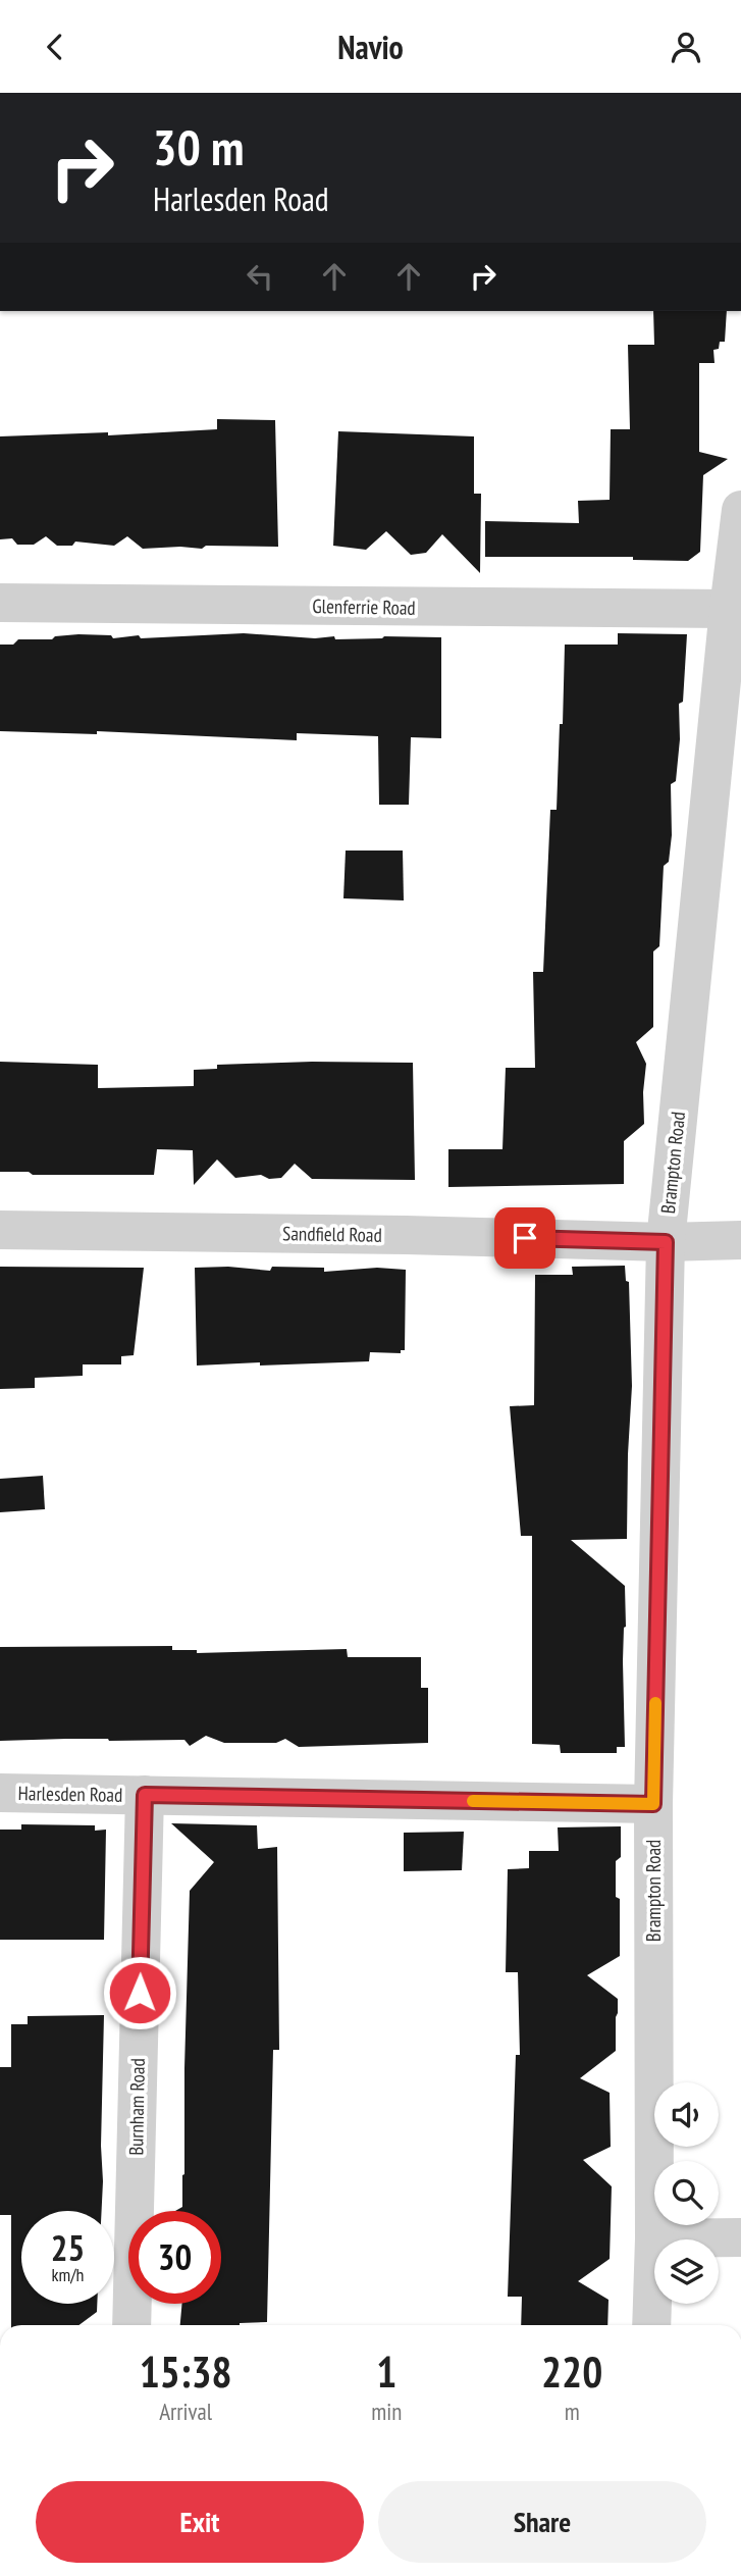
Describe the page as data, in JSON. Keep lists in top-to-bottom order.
{
  "streets": {
    "street": [
      "Glenferrie Road",
      "Brampton Road",
      "Sandfield Road",
      "Harlesden Road",
      "Burnham Road"
    ]
  },
  "crossings": [
    ["Glenferrie Road", "Brampton Road"],
    ["Brampton Road", "Sandfield Road"],
    ["Brampton Road", "Harlesden Road"],
    ["Harlesden Road", "Burnham Road"]
  ],
  "page": {
    "header": "Navio",
    "turn": ["30 m", "Harlesden Road"],
    "speed": "25 km/h",
    "limit": "30",
    "eta": [
      "15:38",
      "Arrival",
      "1",
      "min",
      "220",
      "m"
    ],
    "buttons": ["Exit", "Share"]
  }
}
